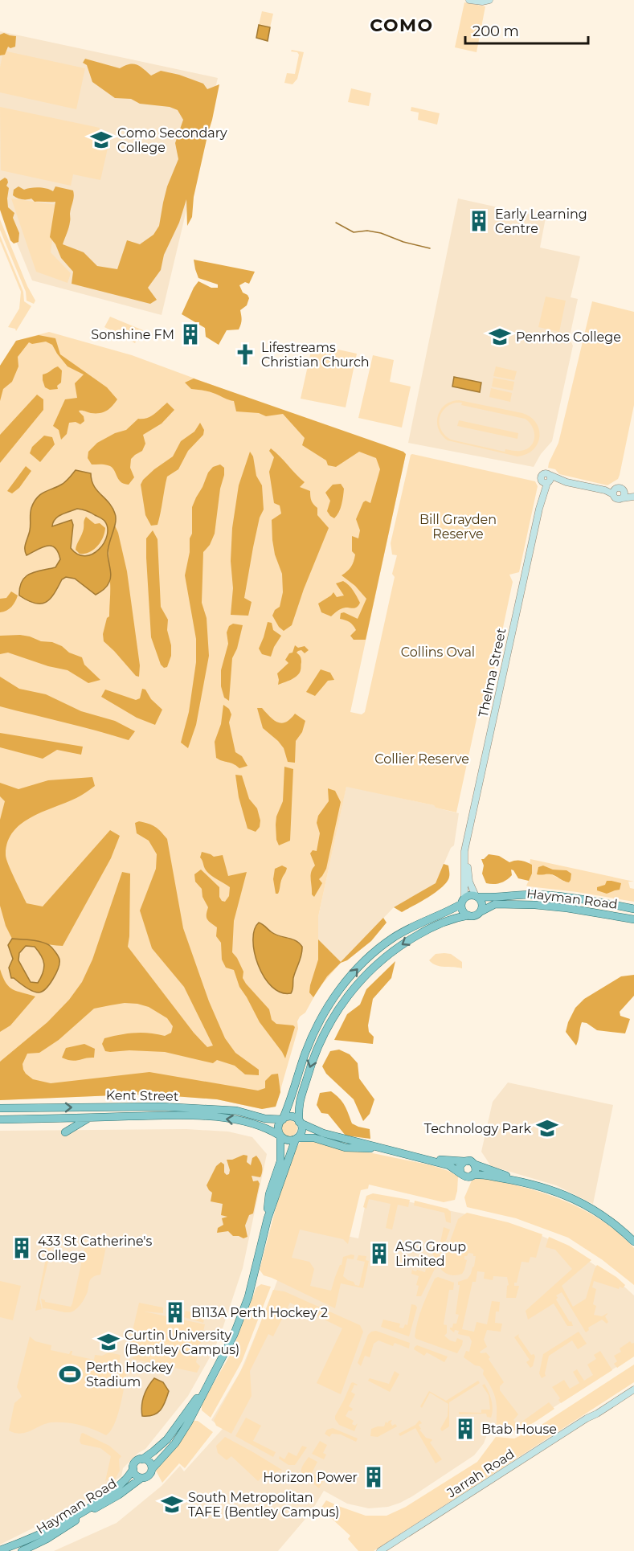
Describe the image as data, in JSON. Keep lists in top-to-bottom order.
{
  "streets": {
    "main road": [
      "Thelma Street",
      "Hayman Road",
      "Kent Street",
      "Jarrah Road"
    ]
  },
  "crossings": [
    ["Thelma Street", "Hayman Road"]
  ],
  "districts": ["COMO"],
  "parks": ["Bill Grayden Reserve", "Collins Oval", "Collier Reserve"],
  "places": {
    "school or university": [
      "Como Secondary College",
      "Penrhos College",
      "Technology Park",
      "Curtin University (Bentley Campus)",
      "South Metropolitan TAFE (Bentley Campus)"
    ],
    "building": [
      "Early Learning Centre",
      "Sonshine FM",
      "433 St Catherine's College",
      "ASG Group Limited",
      "B113A Perth Hockey 2",
      "Btab House",
      "Horizon Power"
    ],
    "church": ["Lifestreams Christian Church"],
    "sports": ["Perth Hockey Stadium"]
  },
  "scale_bar": "200 m"
}
